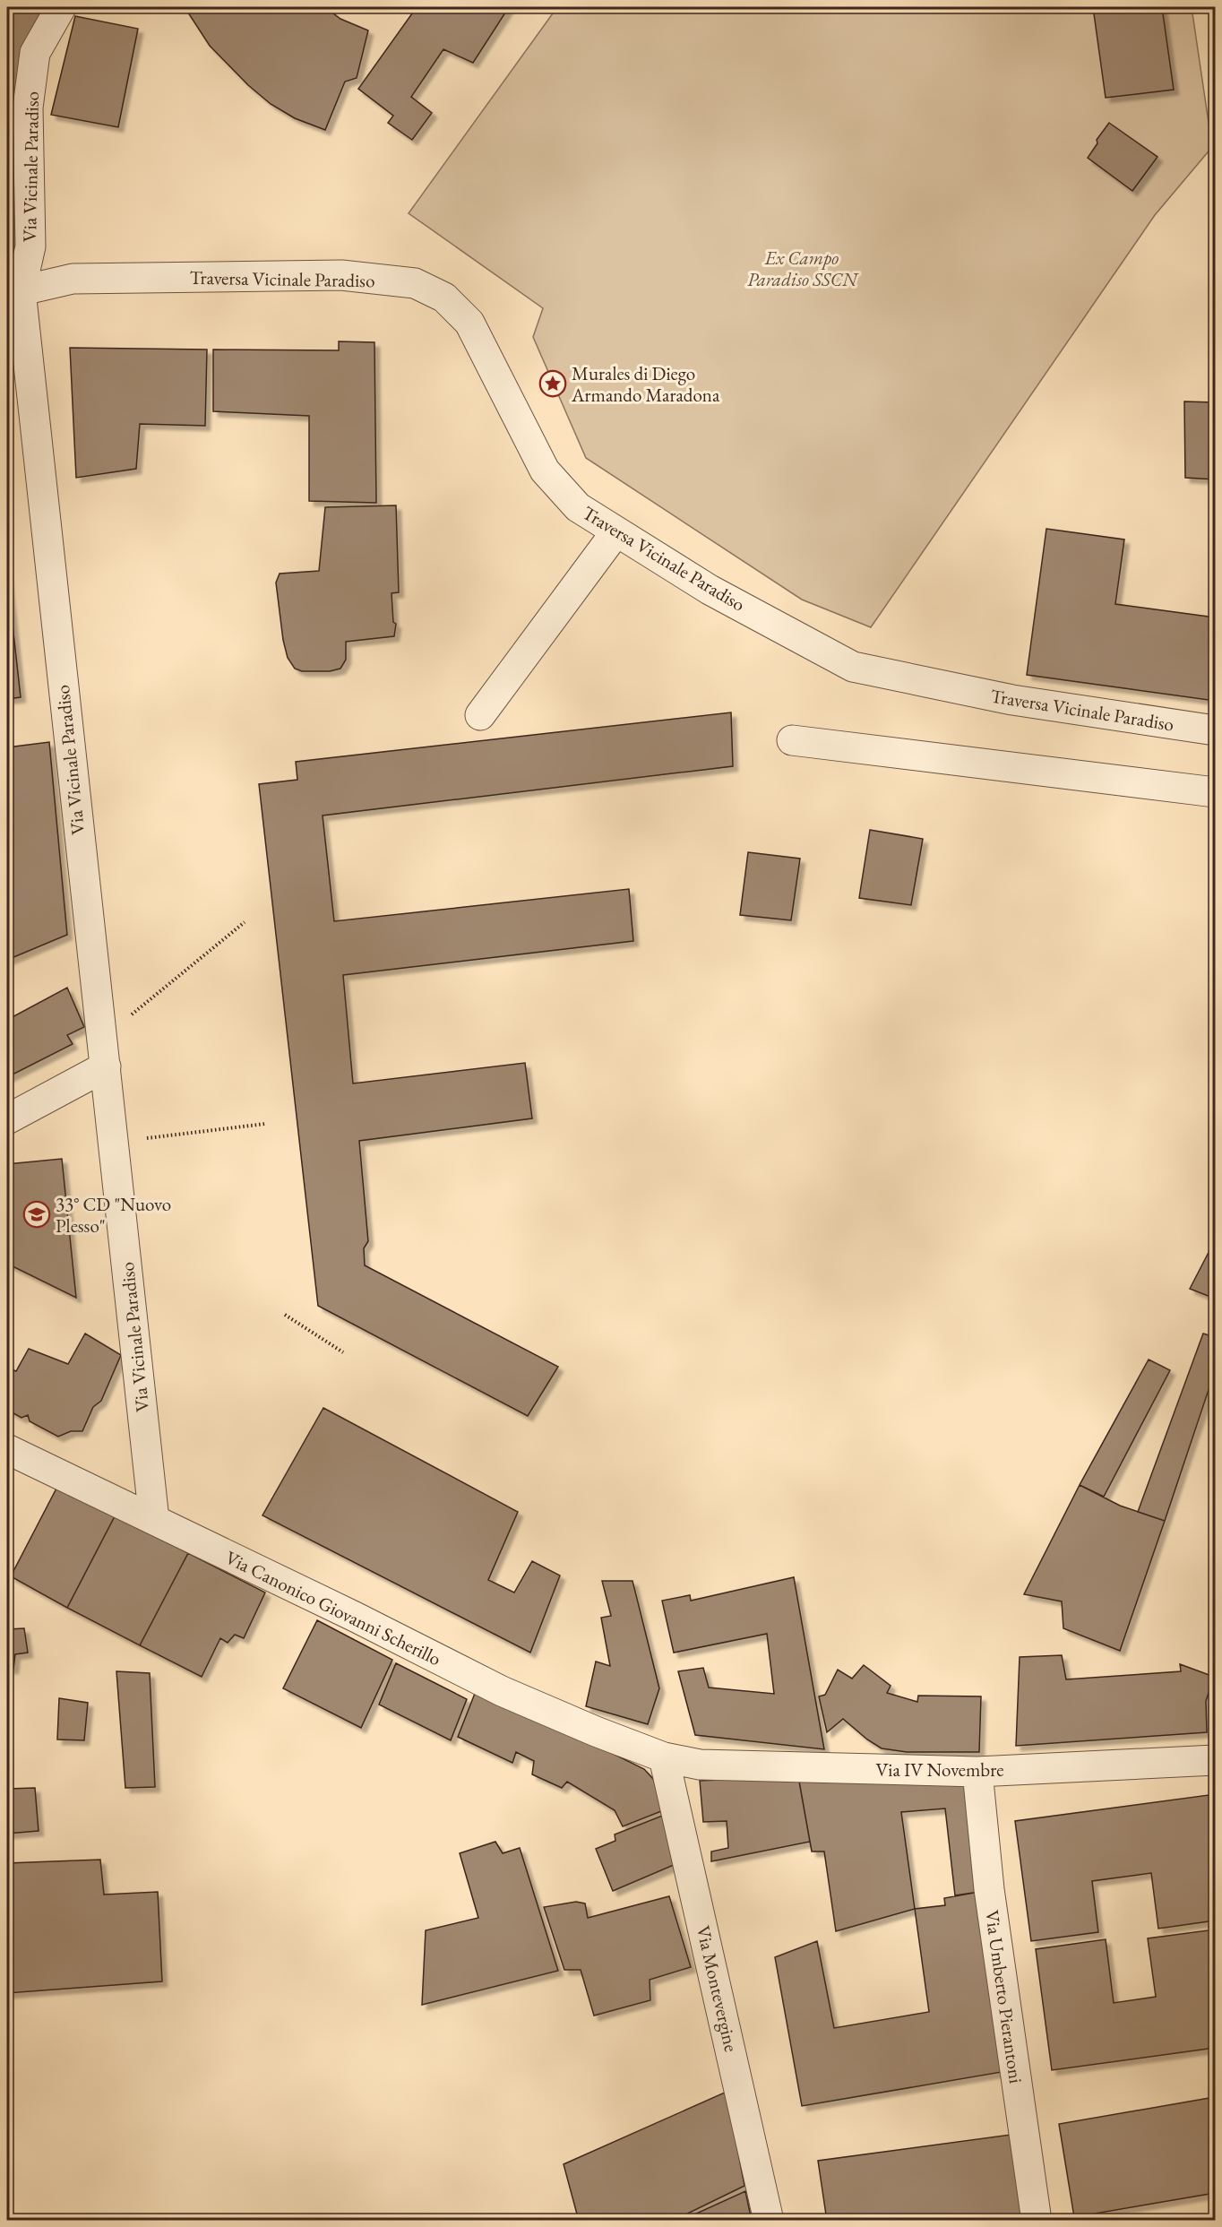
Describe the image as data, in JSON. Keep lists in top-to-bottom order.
{
  "streets": {
    "street": [
      "Via Vicinale Paradiso",
      "Traversa Vicinale Paradiso",
      "Via Canonico Giovanni Scherillo",
      "Via IV Novembre",
      "Via Montevergine",
      "Via Umberto Pierantoni"
    ]
  },
  "crossings": [
    ["Via Vicinale Paradiso", "Traversa Vicinale Paradiso"],
    ["Via Vicinale Paradiso", "Via Canonico Giovanni Scherillo"],
    ["Via Canonico Giovanni Scherillo", "Via IV Novembre"],
    ["Via Canonico Giovanni Scherillo", "Via Montevergine"],
    ["Via IV Novembre", "Via Montevergine"],
    ["Via IV Novembre", "Via Umberto Pierantoni"]
  ],
  "parks": ["Ex Campo Paradiso SSCN"],
  "places": {
    "place": ["Murales di Diego Armando Maradona"],
    "school or university": ["33° CD \"Nuovo Plesso\""]
  }
}
